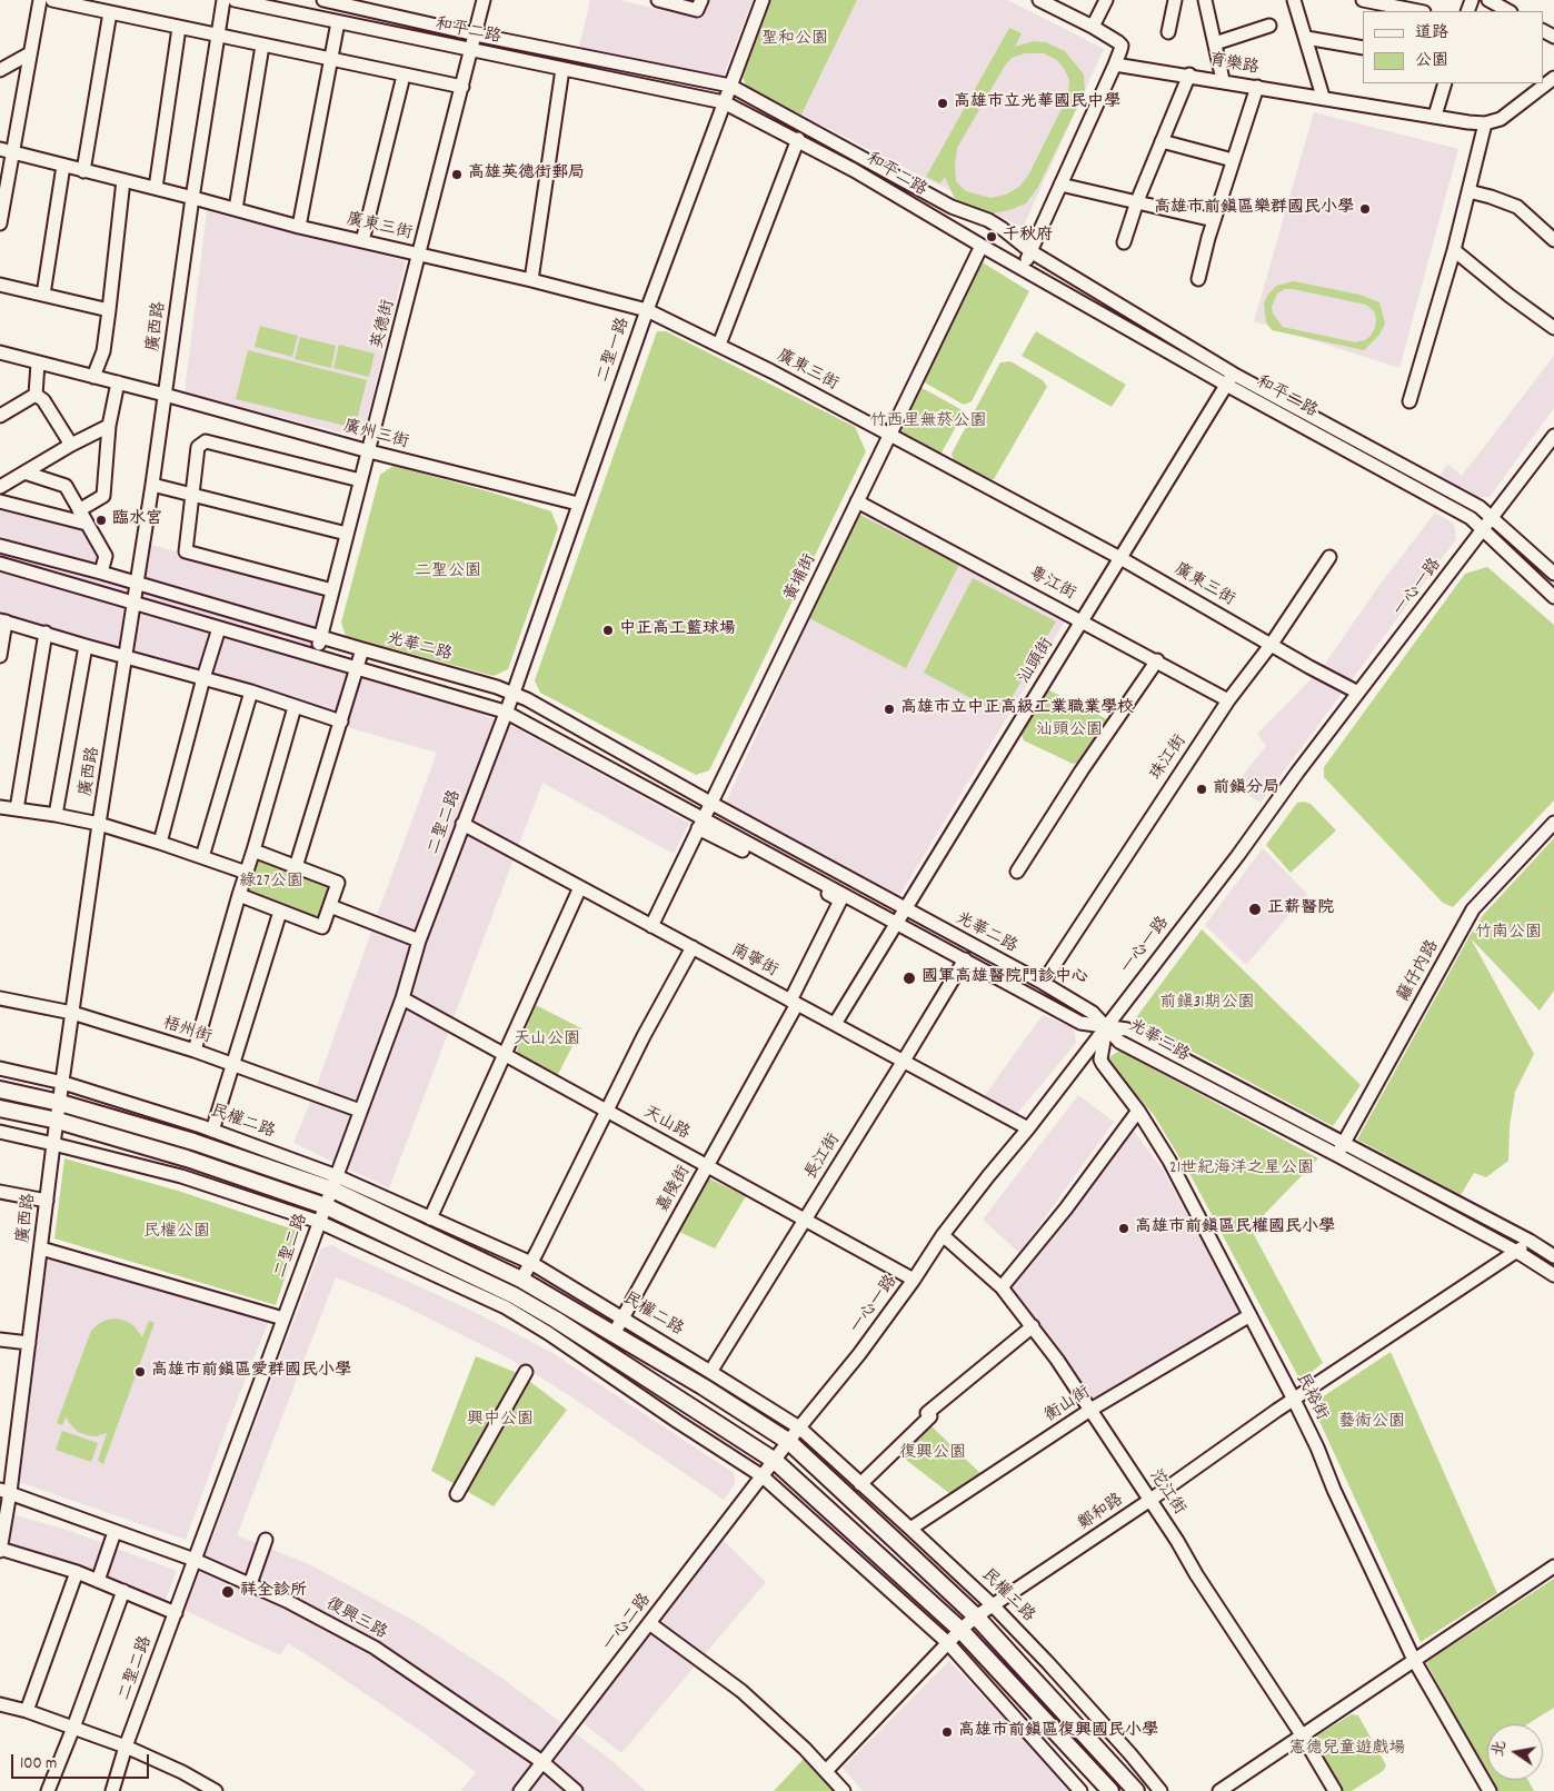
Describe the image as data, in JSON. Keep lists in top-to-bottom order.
{
  "streets": {
    "main road": ["民權二路"],
    "street": [
      "和平二路",
      "育樂路",
      "廣東三街",
      "英德街",
      "廣西路",
      "二聖一路",
      "廣州三街",
      "黃埔街",
      "粵江街",
      "一心一路",
      "光華二路",
      "汕頭街",
      "珠江街",
      "二聖二路",
      "南寧街",
      "籬仔內路",
      "梧州街",
      "光華三路",
      "天山路",
      "長江街",
      "嘉陵街",
      "民裕街",
      "衡山街",
      "沱江街",
      "鄭和路",
      "復興三路",
      "一心二路"
    ]
  },
  "crossings": [
    ["和平二路", "英德街"],
    ["和平二路", "二聖一路"],
    ["和平二路", "黃埔街"],
    ["和平二路", "一心一路"],
    ["和平二路", "汕頭街"],
    ["廣東三街", "英德街"],
    ["廣東三街", "廣西路"],
    ["廣東三街", "二聖一路"],
    ["廣東三街", "黃埔街"],
    ["廣東三街", "一心一路"],
    ["廣東三街", "汕頭街"],
    ["廣東三街", "珠江街"],
    ["英德街", "廣州三街"],
    ["英德街", "光華二路"],
    ["廣西路", "廣州三街"],
    ["廣西路", "光華二路"],
    ["廣西路", "梧州街"],
    ["廣西路", "民權二路"],
    ["廣西路", "復興三路"],
    ["二聖一路", "廣州三街"],
    ["二聖一路", "光華二路"],
    ["二聖一路", "二聖二路"],
    ["黃埔街", "粵江街"],
    ["黃埔街", "光華二路"],
    ["黃埔街", "南寧街"],
    ["粵江街", "汕頭街"],
    ["粵江街", "珠江街"],
    ["一心一路", "光華二路"],
    ["一心一路", "南寧街"],
    ["一心一路", "光華三路"],
    ["一心一路", "民權二路"],
    ["一心一路", "天山路"],
    ["一心一路", "民裕街"],
    ["一心一路", "沱江街"],
    ["一心一路", "一心二路"],
    ["光華二路", "汕頭街"],
    ["光華二路", "珠江街"],
    ["光華二路", "二聖二路"],
    ["光華二路", "光華三路"],
    ["光華二路", "長江街"],
    ["光華二路", "民裕街"],
    ["汕頭街", "南寧街"],
    ["二聖二路", "南寧街"],
    ["二聖二路", "梧州街"],
    ["二聖二路", "民權二路"],
    ["二聖二路", "天山路"],
    ["二聖二路", "復興三路"],
    ["南寧街", "長江街"],
    ["南寧街", "嘉陵街"],
    ["籬仔內路", "光華三路"],
    ["光華三路", "民裕街"],
    ["光華三路", "鄭和路"],
    ["民權二路", "長江街"],
    ["民權二路", "嘉陵街"],
    ["民權二路", "衡山街"],
    ["民權二路", "鄭和路"],
    ["天山路", "長江街"],
    ["天山路", "嘉陵街"],
    ["民裕街", "衡山街"],
    ["民裕街", "鄭和路"],
    ["衡山街", "沱江街"],
    ["沱江街", "鄭和路"],
    ["復興三路", "一心二路"]
  ],
  "parks": [
    "聖和公園",
    "竹西里無菸公園",
    "二聖公園",
    "汕頭公園",
    "綠27公園",
    "竹南公園",
    "前鎮31期公園",
    "天山公園",
    "21世紀海洋之星公園",
    "民權公園",
    "興中公園",
    "藝術公園",
    "復興公園",
    "憲德兒童遊戲場"
  ],
  "places": [
    "高雄市立光華國民中學",
    "高雄英德街郵局",
    "高雄市前鎮區樂群國民小學",
    "千秋府",
    "臨水宮",
    "中正高工籃球場",
    "高雄市立中正高級工業職業學校",
    "前鎮分局",
    "正薪醫院",
    "國軍高雄醫院門診中心",
    "高雄市前鎮區民權國民小學",
    "高雄市前鎮區愛群國民小學",
    "祥全診所",
    "高雄市前鎮區復興國民小學"
  ],
  "legend": ["道路", "公園"],
  "scale_bar": "100 m",
  "north": "left"
}
